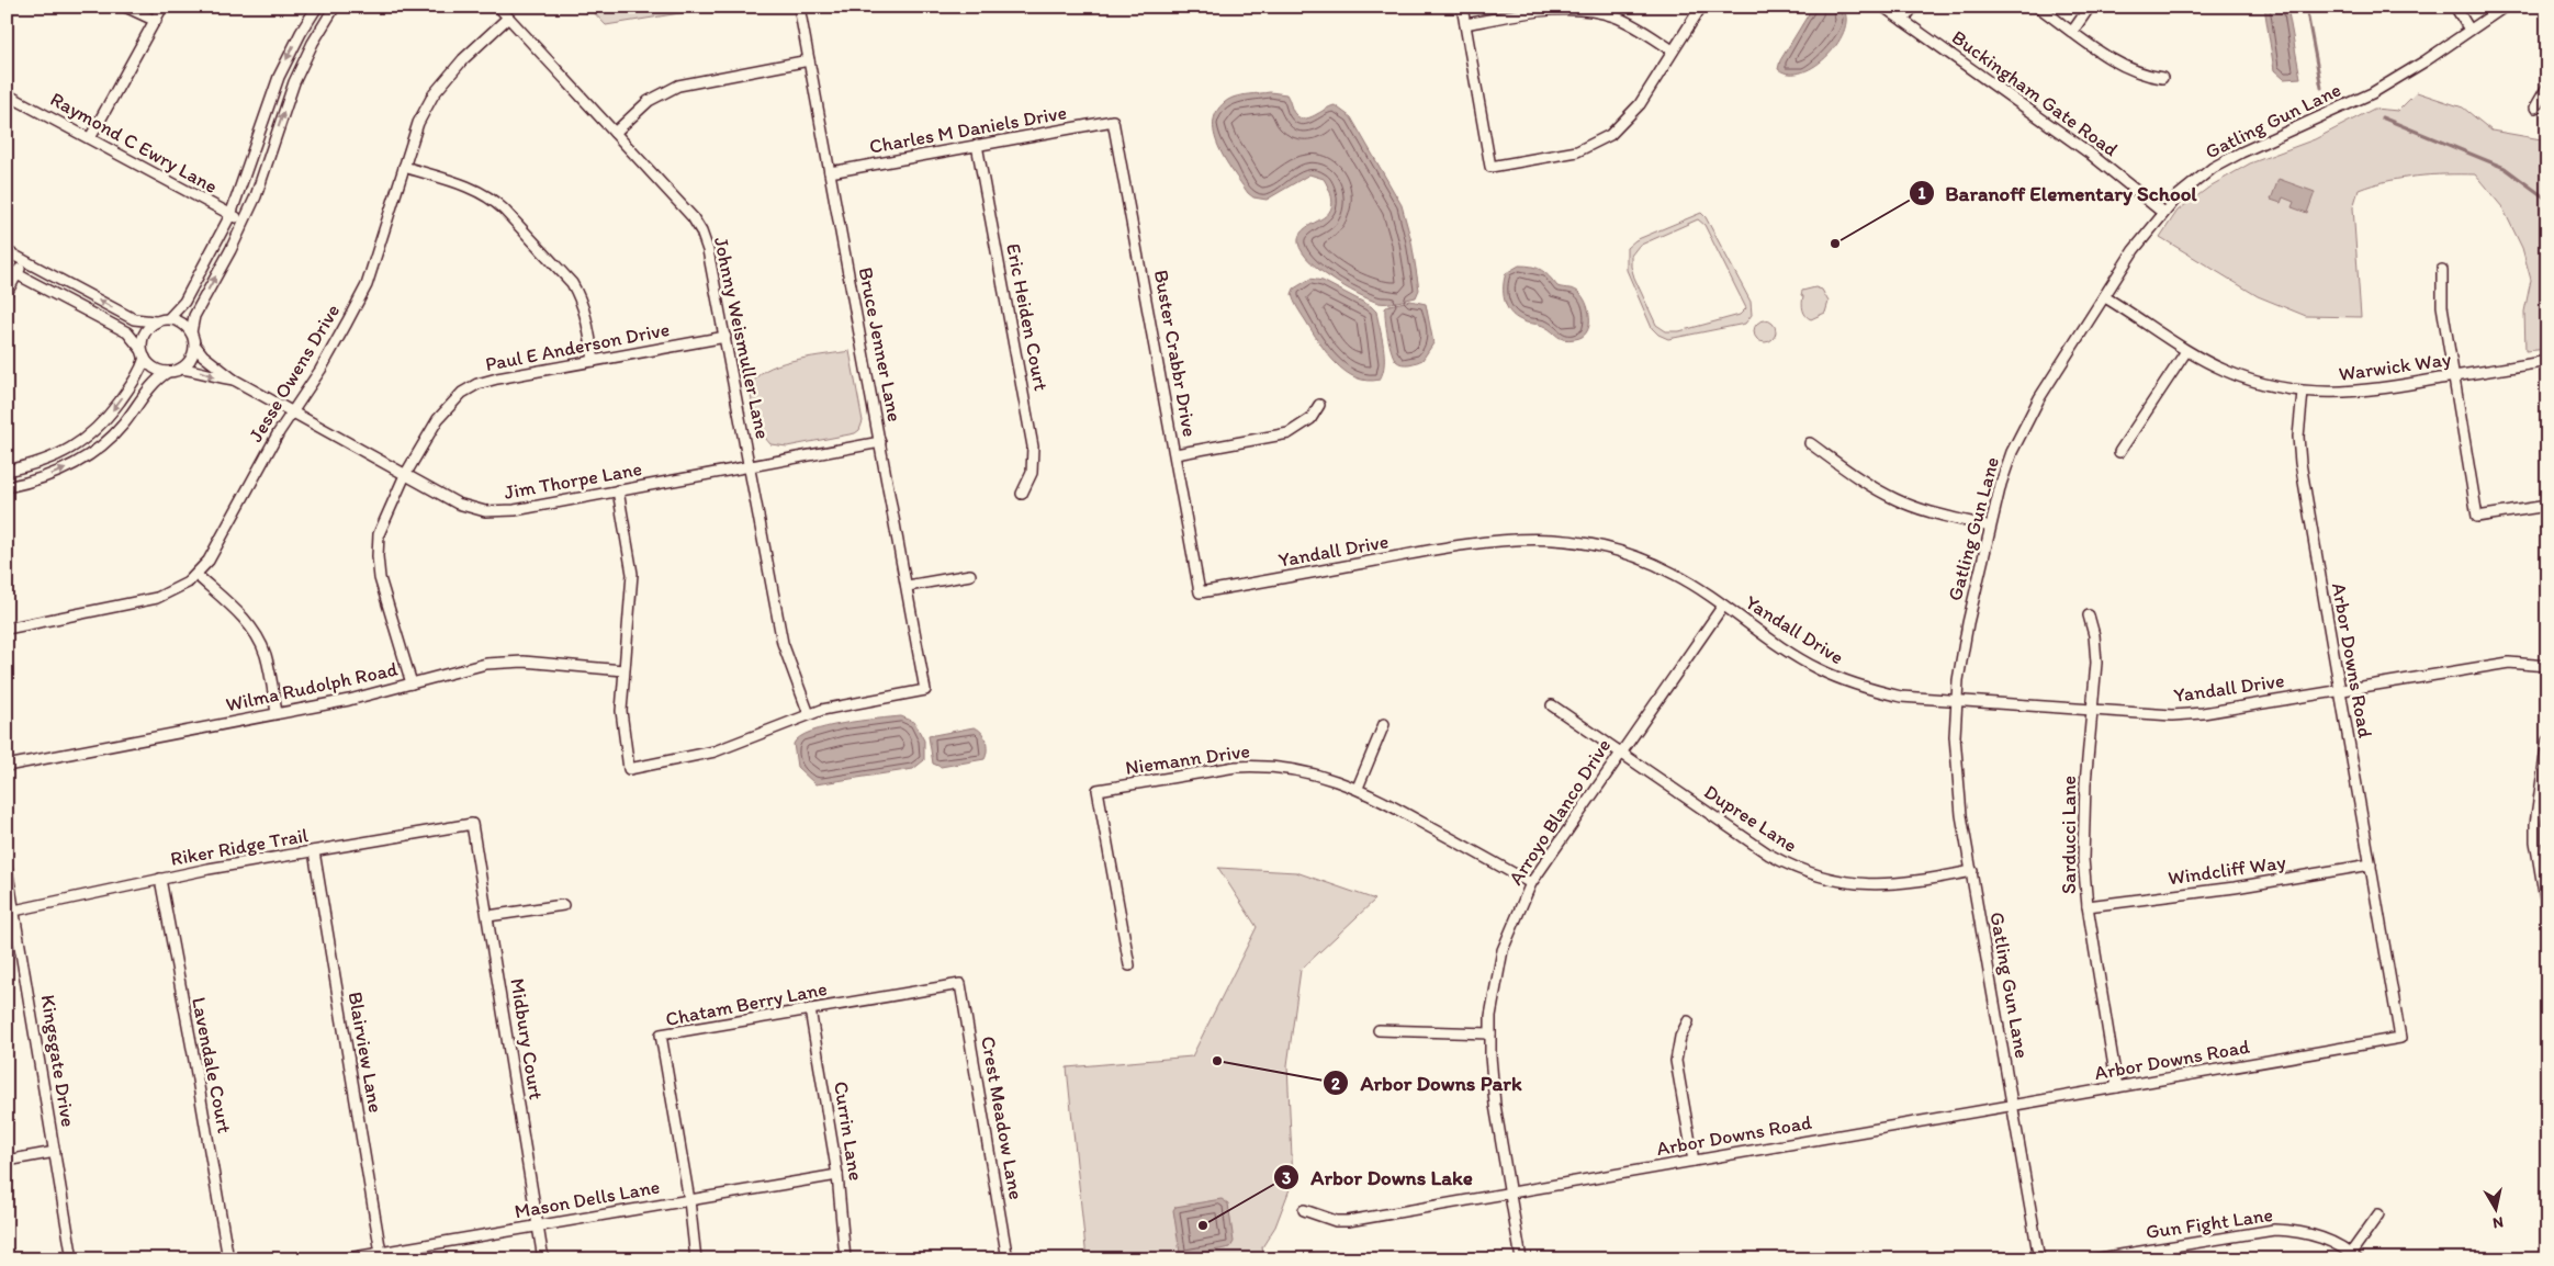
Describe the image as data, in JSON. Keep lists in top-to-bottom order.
{
  "streets": {
    "street": [
      "Buckingham Gate Road",
      "Gatling Gun Lane",
      "Charles M Daniels Drive",
      "Raymond C Ewry Lane",
      "Eric Heiden Court",
      "Johnny Weismuller Lane",
      "Bruce Jenner Lane",
      "Paul E Anderson Drive",
      "Buster Crabbr Drive",
      "Warwick Way",
      "Jesse Owens Drive",
      "Jim Thorpe Lane",
      "Yandall Drive",
      "Arbor Downs Road",
      "Wilma Rudolph Road",
      "Niemann Drive",
      "Arroyo Blanco Drive",
      "Dupree Lane",
      "Sarducci Lane",
      "Riker Ridge Trail",
      "Windcliff Way",
      "Chatam Berry Lane",
      "Midbury Court",
      "Blairview Lane",
      "Kingsgate Drive",
      "Lavendale Court",
      "Crest Meadow Lane",
      "Currin Lane",
      "Mason Dells Lane",
      "Gun Fight Lane"
    ]
  },
  "crossings": [
    ["Buckingham Gate Road", "Gatling Gun Lane"],
    ["Gatling Gun Lane", "Warwick Way"],
    ["Gatling Gun Lane", "Yandall Drive"],
    ["Gatling Gun Lane", "Arbor Downs Road"],
    ["Gatling Gun Lane", "Dupree Lane"],
    ["Charles M Daniels Drive", "Eric Heiden Court"],
    ["Charles M Daniels Drive", "Bruce Jenner Lane"],
    ["Charles M Daniels Drive", "Buster Crabbr Drive"],
    ["Johnny Weismuller Lane", "Bruce Jenner Lane"],
    ["Johnny Weismuller Lane", "Paul E Anderson Drive"],
    ["Johnny Weismuller Lane", "Jesse Owens Drive"],
    ["Johnny Weismuller Lane", "Jim Thorpe Lane"],
    ["Bruce Jenner Lane", "Jim Thorpe Lane"],
    ["Paul E Anderson Drive", "Jim Thorpe Lane"],
    ["Paul E Anderson Drive", "Wilma Rudolph Road"],
    ["Buster Crabbr Drive", "Yandall Drive"],
    ["Warwick Way", "Arbor Downs Road"],
    ["Jesse Owens Drive", "Jim Thorpe Lane"],
    ["Yandall Drive", "Arbor Downs Road"],
    ["Yandall Drive", "Arroyo Blanco Drive"],
    ["Yandall Drive", "Sarducci Lane"],
    ["Arbor Downs Road", "Arroyo Blanco Drive"],
    ["Arbor Downs Road", "Sarducci Lane"],
    ["Arbor Downs Road", "Windcliff Way"],
    ["Niemann Drive", "Arroyo Blanco Drive"],
    ["Arroyo Blanco Drive", "Dupree Lane"],
    ["Sarducci Lane", "Windcliff Way"],
    ["Riker Ridge Trail", "Midbury Court"],
    ["Riker Ridge Trail", "Blairview Lane"],
    ["Riker Ridge Trail", "Kingsgate Drive"],
    ["Riker Ridge Trail", "Lavendale Court"],
    ["Chatam Berry Lane", "Crest Meadow Lane"],
    ["Chatam Berry Lane", "Currin Lane"],
    ["Chatam Berry Lane", "Mason Dells Lane"],
    ["Midbury Court", "Mason Dells Lane"],
    ["Blairview Lane", "Mason Dells Lane"],
    ["Currin Lane", "Mason Dells Lane"]
  ],
  "places": ["Baranoff Elementary School", "Arbor Downs Park", "Arbor Downs Lake"],
  "north": "bottom"
}
